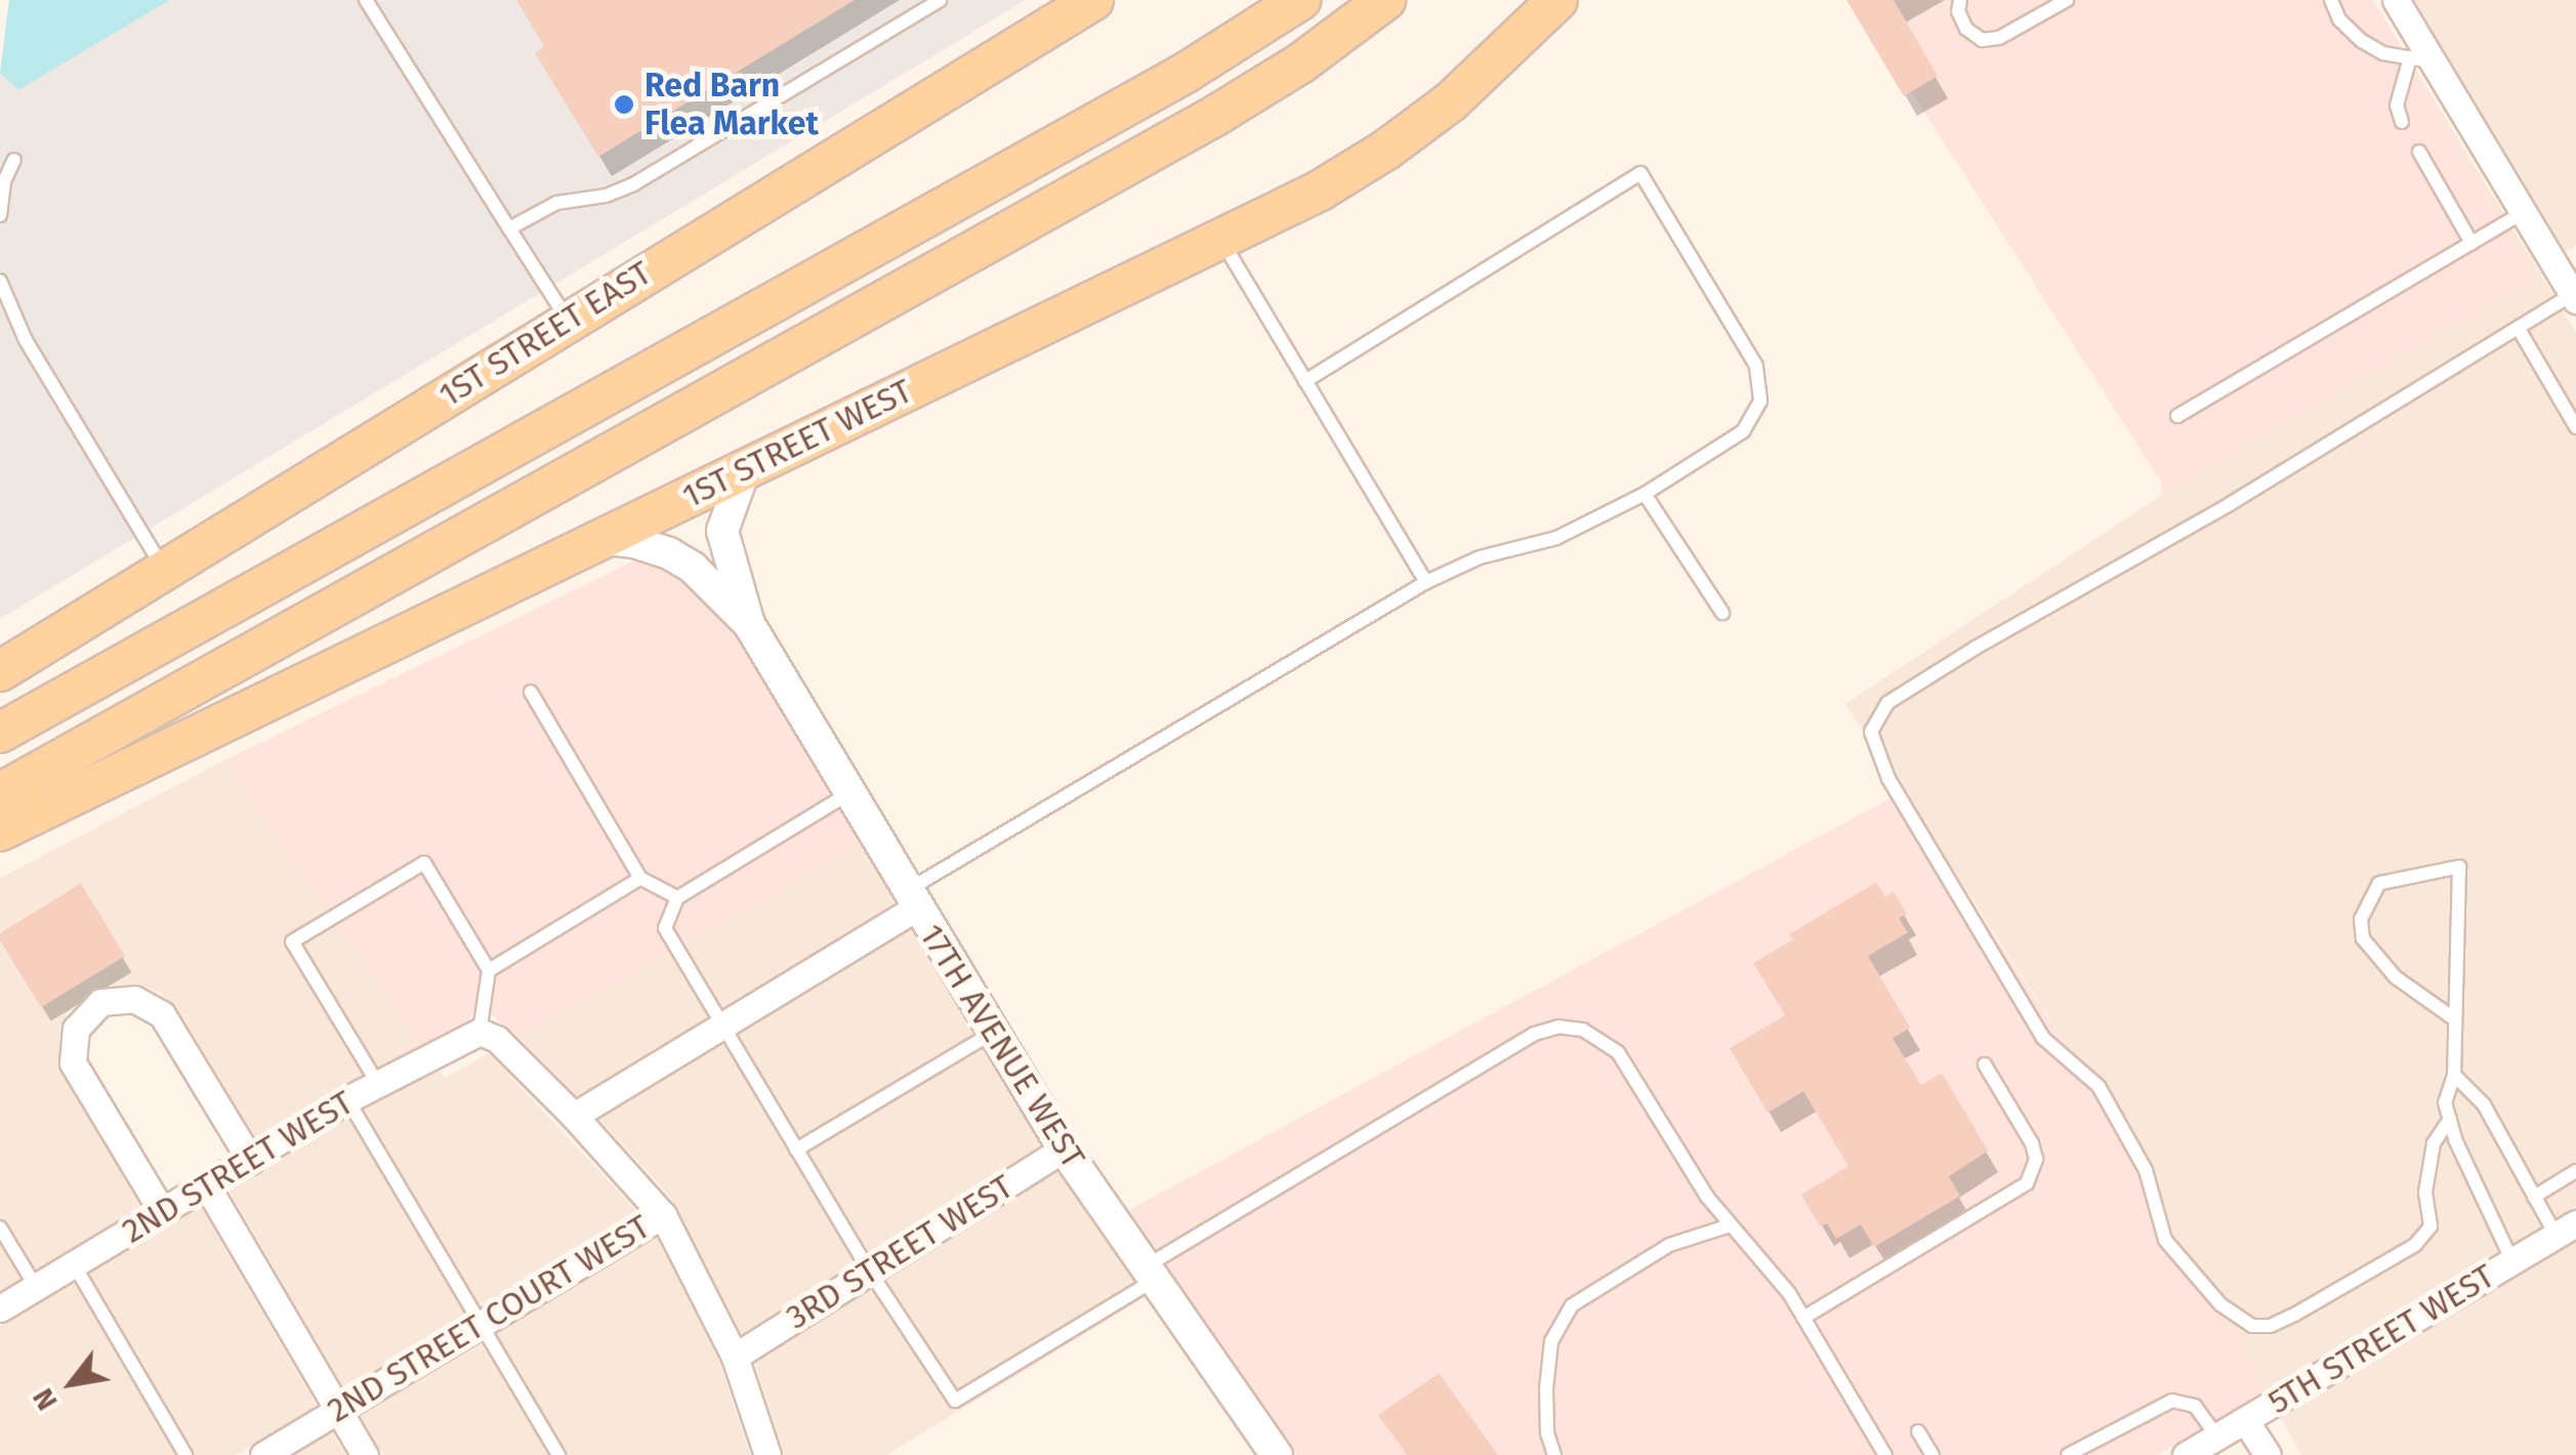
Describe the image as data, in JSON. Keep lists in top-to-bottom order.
{
  "streets": {
    "main road": ["1ST STREET EAST", "1ST STREET WEST"],
    "street": [
      "17TH AVENUE WEST",
      "2ND STREET WEST",
      "3RD STREET WEST",
      "2ND STREET COURT WEST",
      "5TH STREET WEST"
    ]
  },
  "crossings": [
    ["1ST STREET WEST", "17TH AVENUE WEST"],
    ["17TH AVENUE WEST", "3RD STREET WEST"]
  ],
  "places": ["Red Barn Flea Market"],
  "north": "bottom left"
}
